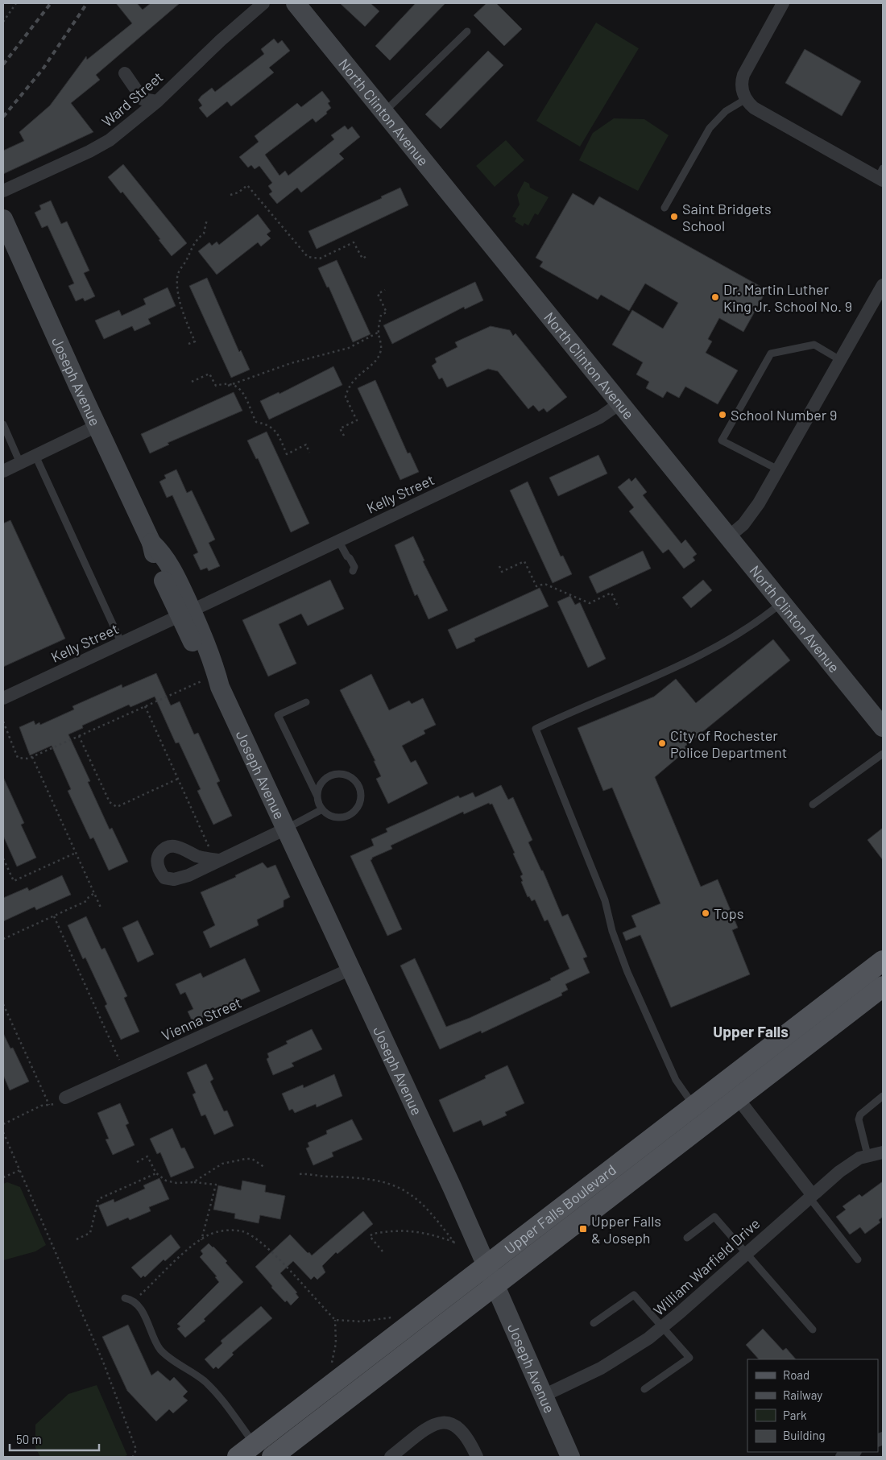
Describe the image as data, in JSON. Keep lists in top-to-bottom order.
{
  "streets": {
    "main road": ["North Clinton Avenue", "Joseph Avenue", "Upper Falls Boulevard"],
    "street": [
      "Ward Street",
      "Kelly Street",
      "Vienna Street",
      "William Warfield Drive"
    ]
  },
  "crossings": [
    ["North Clinton Avenue", "Kelly Street"],
    ["Joseph Avenue", "Kelly Street"],
    ["Joseph Avenue", "Vienna Street"],
    ["Joseph Avenue", "Upper Falls Boulevard"],
    ["Joseph Avenue", "William Warfield Drive"]
  ],
  "districts": ["Upper Falls"],
  "places": {
    "other": [
      "Saint Bridgets School",
      "Dr. Martin Luther King Jr. School No. 9",
      "School Number 9",
      "City of Rochester Police Department",
      "Tops"
    ],
    "transit": ["Upper Falls & Joseph"]
  },
  "legend": [
    "Road",
    "Railway",
    "Park",
    "Building"
  ],
  "scale_bar": "50 m"
}
